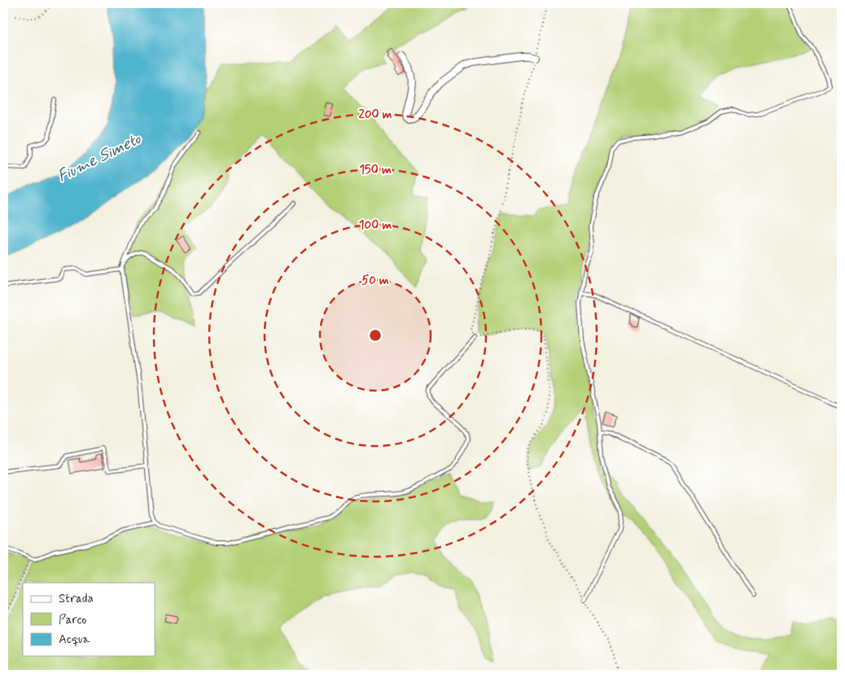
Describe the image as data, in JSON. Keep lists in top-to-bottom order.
{
  "water": ["Fiume Simeto"],
  "legend": ["Strada", "Parco", "Acqua"],
  "rings": [
    "200 m",
    "150 m",
    "100 m",
    "50 m"
  ]
}
